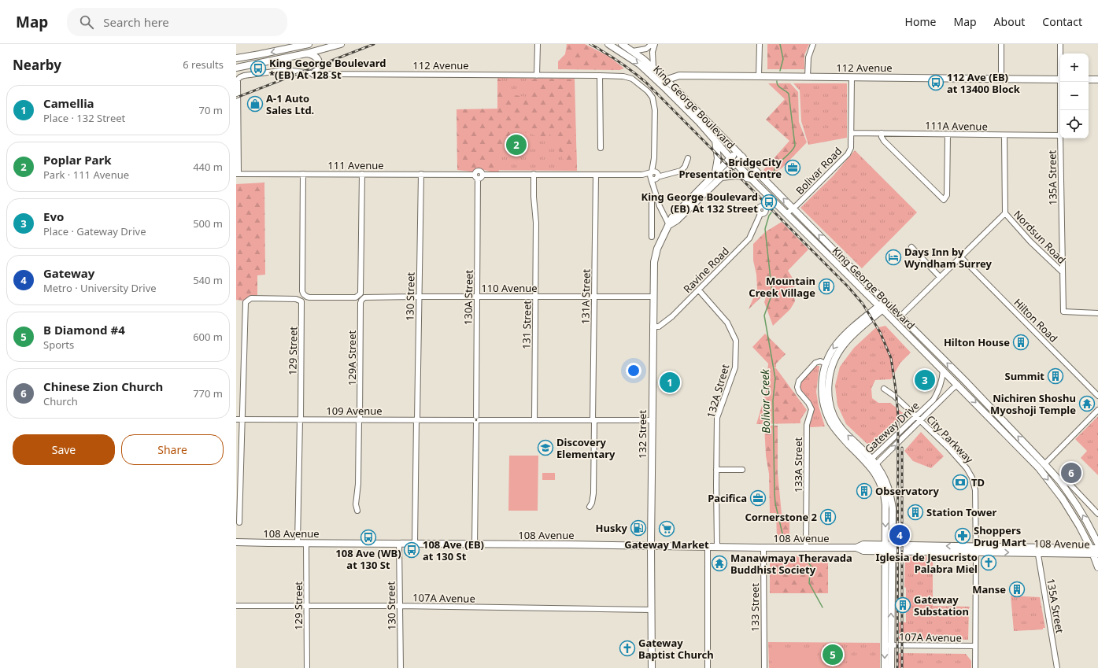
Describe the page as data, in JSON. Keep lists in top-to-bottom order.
{
  "streets": {
    "main road": [
      "112 Avenue",
      "King George Boulevard",
      "132 Street",
      "108 Avenue"
    ],
    "street": [
      "111A Avenue",
      "111 Avenue",
      "Bolivar Road",
      "135A Street",
      "Nordsun Road",
      "Ravine Road",
      "110 Avenue",
      "130 Street",
      "131A Street",
      "130A Street",
      "Hilton Road",
      "131 Street",
      "129 Street",
      "129A Street",
      "132A Street",
      "109 Avenue",
      "Gateway Drive",
      "City Parkway",
      "133A Street",
      "107A Avenue",
      "133 Street"
    ]
  },
  "crossings": [
    ["112 Avenue", "King George Boulevard"],
    ["112 Avenue", "111 Avenue"],
    ["112 Avenue", "Bolivar Road"],
    ["King George Boulevard", "Bolivar Road"],
    ["King George Boulevard", "Gateway Drive"],
    ["King George Boulevard", "132 Street"],
    ["King George Boulevard", "108 Avenue"],
    ["111A Avenue", "Bolivar Road"],
    ["111 Avenue", "130 Street"],
    ["111 Avenue", "130A Street"],
    ["135A Street", "Nordsun Road"],
    ["135A Street", "108 Avenue"],
    ["Ravine Road", "132A Street"],
    ["Ravine Road", "132 Street"],
    ["110 Avenue", "130 Street"],
    ["110 Avenue", "131A Street"],
    ["110 Avenue", "130A Street"],
    ["110 Avenue", "131 Street"],
    ["110 Avenue", "129A Street"],
    ["110 Avenue", "132 Street"],
    ["130 Street", "109 Avenue"],
    ["130 Street", "108 Avenue"],
    ["130 Street", "107A Avenue"],
    ["131A Street", "109 Avenue"],
    ["130A Street", "109 Avenue"],
    ["130A Street", "108 Avenue"],
    ["131 Street", "109 Avenue"],
    ["129 Street", "109 Avenue"],
    ["129 Street", "108 Avenue"],
    ["129 Street", "107A Avenue"],
    ["129A Street", "109 Avenue"],
    ["132A Street", "108 Avenue"],
    ["109 Avenue", "132 Street"],
    ["Gateway Drive", "City Parkway"],
    ["132 Street", "108 Avenue"],
    ["132 Street", "107A Avenue"],
    ["City Parkway", "108 Avenue"],
    ["City Parkway", "107A Avenue"],
    ["133A Street", "108 Avenue"],
    ["108 Avenue", "133 Street"]
  ],
  "water": ["Bolivar Creek"],
  "places": {
    "bus stop": [
      "King George Boulevard *(EB) At 128 St",
      "112 Ave (EB) at 13400 Block",
      "King George Boulevard (EB) At 132 Street",
      "108 Ave (WB) at 130 St",
      "108 Ave (EB) at 130 St"
    ],
    "shop": ["A-1 Auto Sales Ltd."],
    "office": ["BridgeCity Presentation Centre", "Pacifica"],
    "hotel": ["Days Inn by Wyndham Surrey"],
    "building": [
      "Mountain Creek Village",
      "Hilton House",
      "Summit",
      "Observatory",
      "Station Tower",
      "Cornerstone 2",
      "Manse",
      "Gateway Substation"
    ],
    "temple": ["Nichiren Shoshu Myoshoji Temple", "Manawmaya Theravada Buddhist Society"],
    "school or university": ["Discovery Elementary"],
    "bank": ["TD"],
    "fuel station": ["Husky"],
    "supermarket": ["Gateway Market"],
    "pharmacy": ["Shoppers Drug Mart"],
    "church": ["Iglesia de Jesucristo Palabra Miel", "Gateway Baptist Church"]
  },
  "page": {
    "header": "Map",
    "search": "Search here",
    "nav": [
      "Home",
      "Map",
      "About",
      "Contact"
    ],
    "heading": ["Nearby", "6 results"],
    "map_buttons": ["+", "−"],
    "list": [
      {
        "mark": "1",
        "name": "Camellia",
        "note": "Place · 132 Street",
        "value": "70 m"
      },
      {
        "mark": "2",
        "name": "Poplar Park",
        "note": "Park · 111 Avenue",
        "value": "440 m"
      },
      {
        "mark": "3",
        "name": "Evo",
        "note": "Place · Gateway Drive",
        "value": "500 m"
      },
      {
        "mark": "4",
        "name": "Gateway",
        "note": "Metro · University Drive",
        "value": "540 m"
      },
      {
        "mark": "5",
        "name": "B Diamond #4",
        "note": "Sports",
        "value": "600 m"
      },
      {
        "mark": "6",
        "name": "Chinese Zion Church",
        "note": "Church",
        "value": "770 m"
      }
    ],
    "pins": [
      "2",
      "3",
      "1",
      "6",
      "4",
      "5"
    ],
    "buttons": ["Save", "Share"]
  }
}
